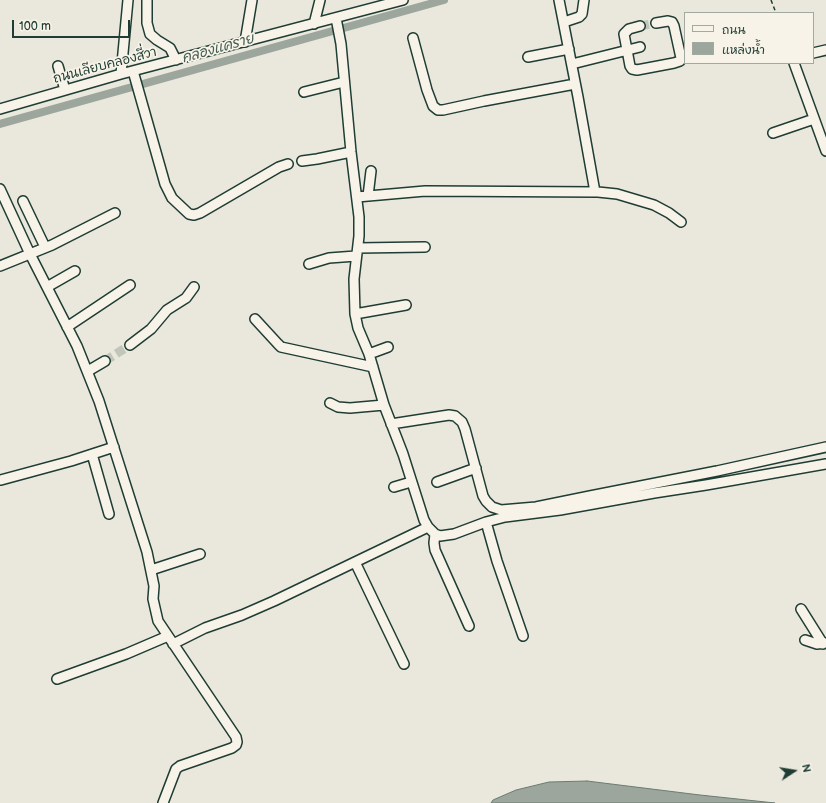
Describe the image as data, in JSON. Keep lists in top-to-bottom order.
{
  "streets": {
    "street": ["ถนนเลียบคลองสี่วา"]
  },
  "water": ["คลองเเคราย"],
  "legend": ["ถนน", "แหล่งน้ำ"],
  "scale_bar": "100 m",
  "north": "right"
}
